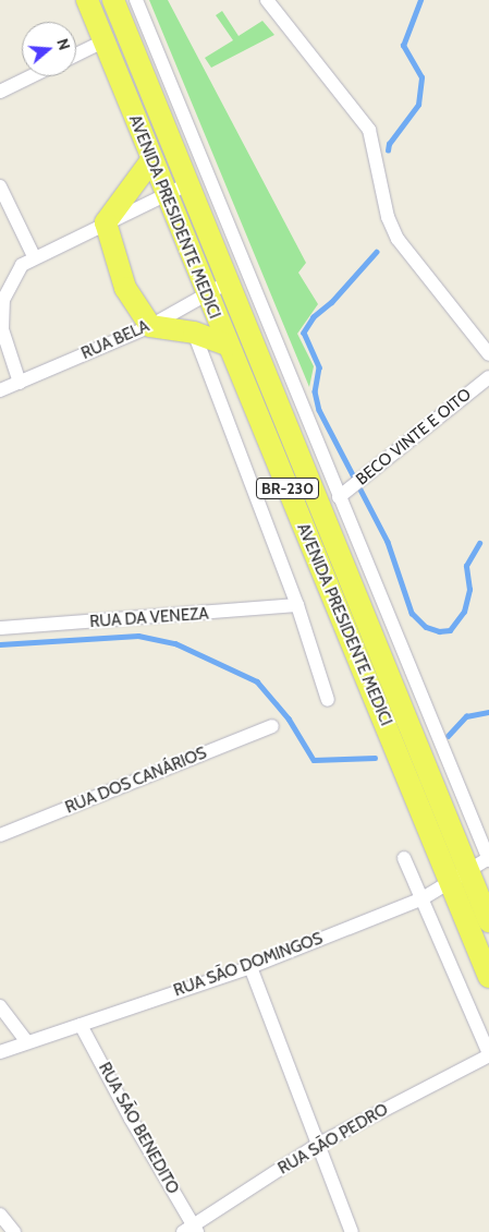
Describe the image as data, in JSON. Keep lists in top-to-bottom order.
{
  "streets": {
    "main road": ["AVENIDA PRESIDENTE MEDICI", "BR-230"],
    "street": [
      "RUA BELA",
      "BECO VINTE E OITO",
      "RUA DA VENEZA",
      "RUA DOS CANÁRIOS",
      "RUA SÃO DOMINGOS",
      "RUA SÃO BENEDITO",
      "RUA SÃO PEDRO"
    ]
  },
  "crossings": [
    ["AVENIDA PRESIDENTE MEDICI", "RUA BELA"],
    ["AVENIDA PRESIDENTE MEDICI", "RUA SÃO DOMINGOS"],
    ["RUA SÃO DOMINGOS", "RUA SÃO BENEDITO"],
    ["RUA SÃO BENEDITO", "RUA SÃO PEDRO"]
  ],
  "north": "right"
}
